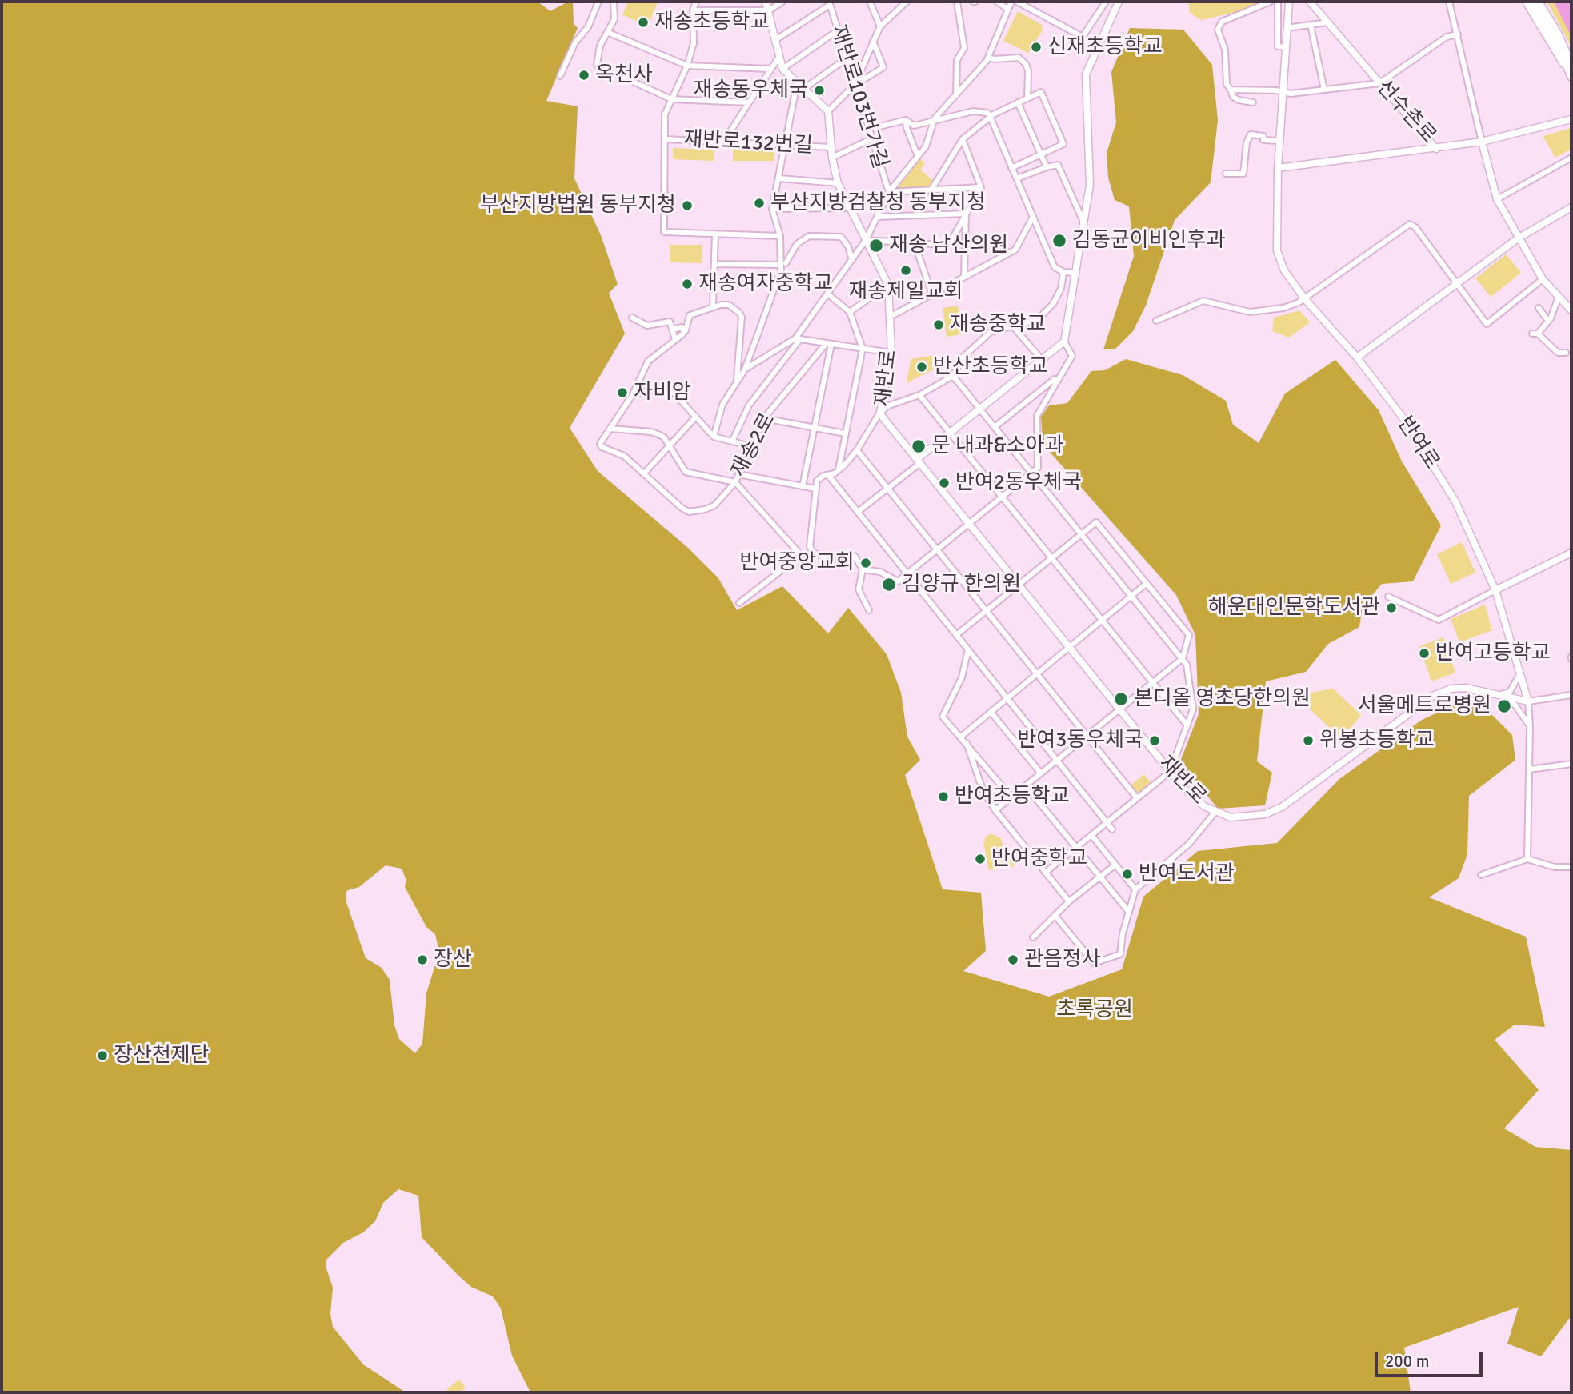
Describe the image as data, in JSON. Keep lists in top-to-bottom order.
{
  "streets": {
    "main road": ["선수촌로", "재반로", "반여로"],
    "street": ["재반로103번가길", "재반로132번길", "재송2로"]
  },
  "crossings": [
    ["재반로132번길", "재반로"],
    ["재반로", "반여로"]
  ],
  "parks": ["초록공원"],
  "places": [
    "재송초등학교",
    "신재초등학교",
    "옥천사",
    "재송동우체국",
    "부산지방검찰청 동부지청",
    "부산지방법원 동부지청",
    "김동균이비인후과",
    "재송 남산의원",
    "재송제일교회",
    "재송여자중학교",
    "재송중학교",
    "반산초등학교",
    "자비암",
    "문 내과&소아과",
    "반여2동우체국",
    "반여중앙교회",
    "김양규 한의원",
    "해운대인문학도서관",
    "반여고등학교",
    "본디올 영초당한의원",
    "서울메트로병원",
    "반여3동우체국",
    "위봉초등학교",
    "반여초등학교",
    "반여중학교",
    "반여도서관",
    "장산",
    "관음정사",
    "장산천제단"
  ],
  "scale_bar": "200 m"
}
